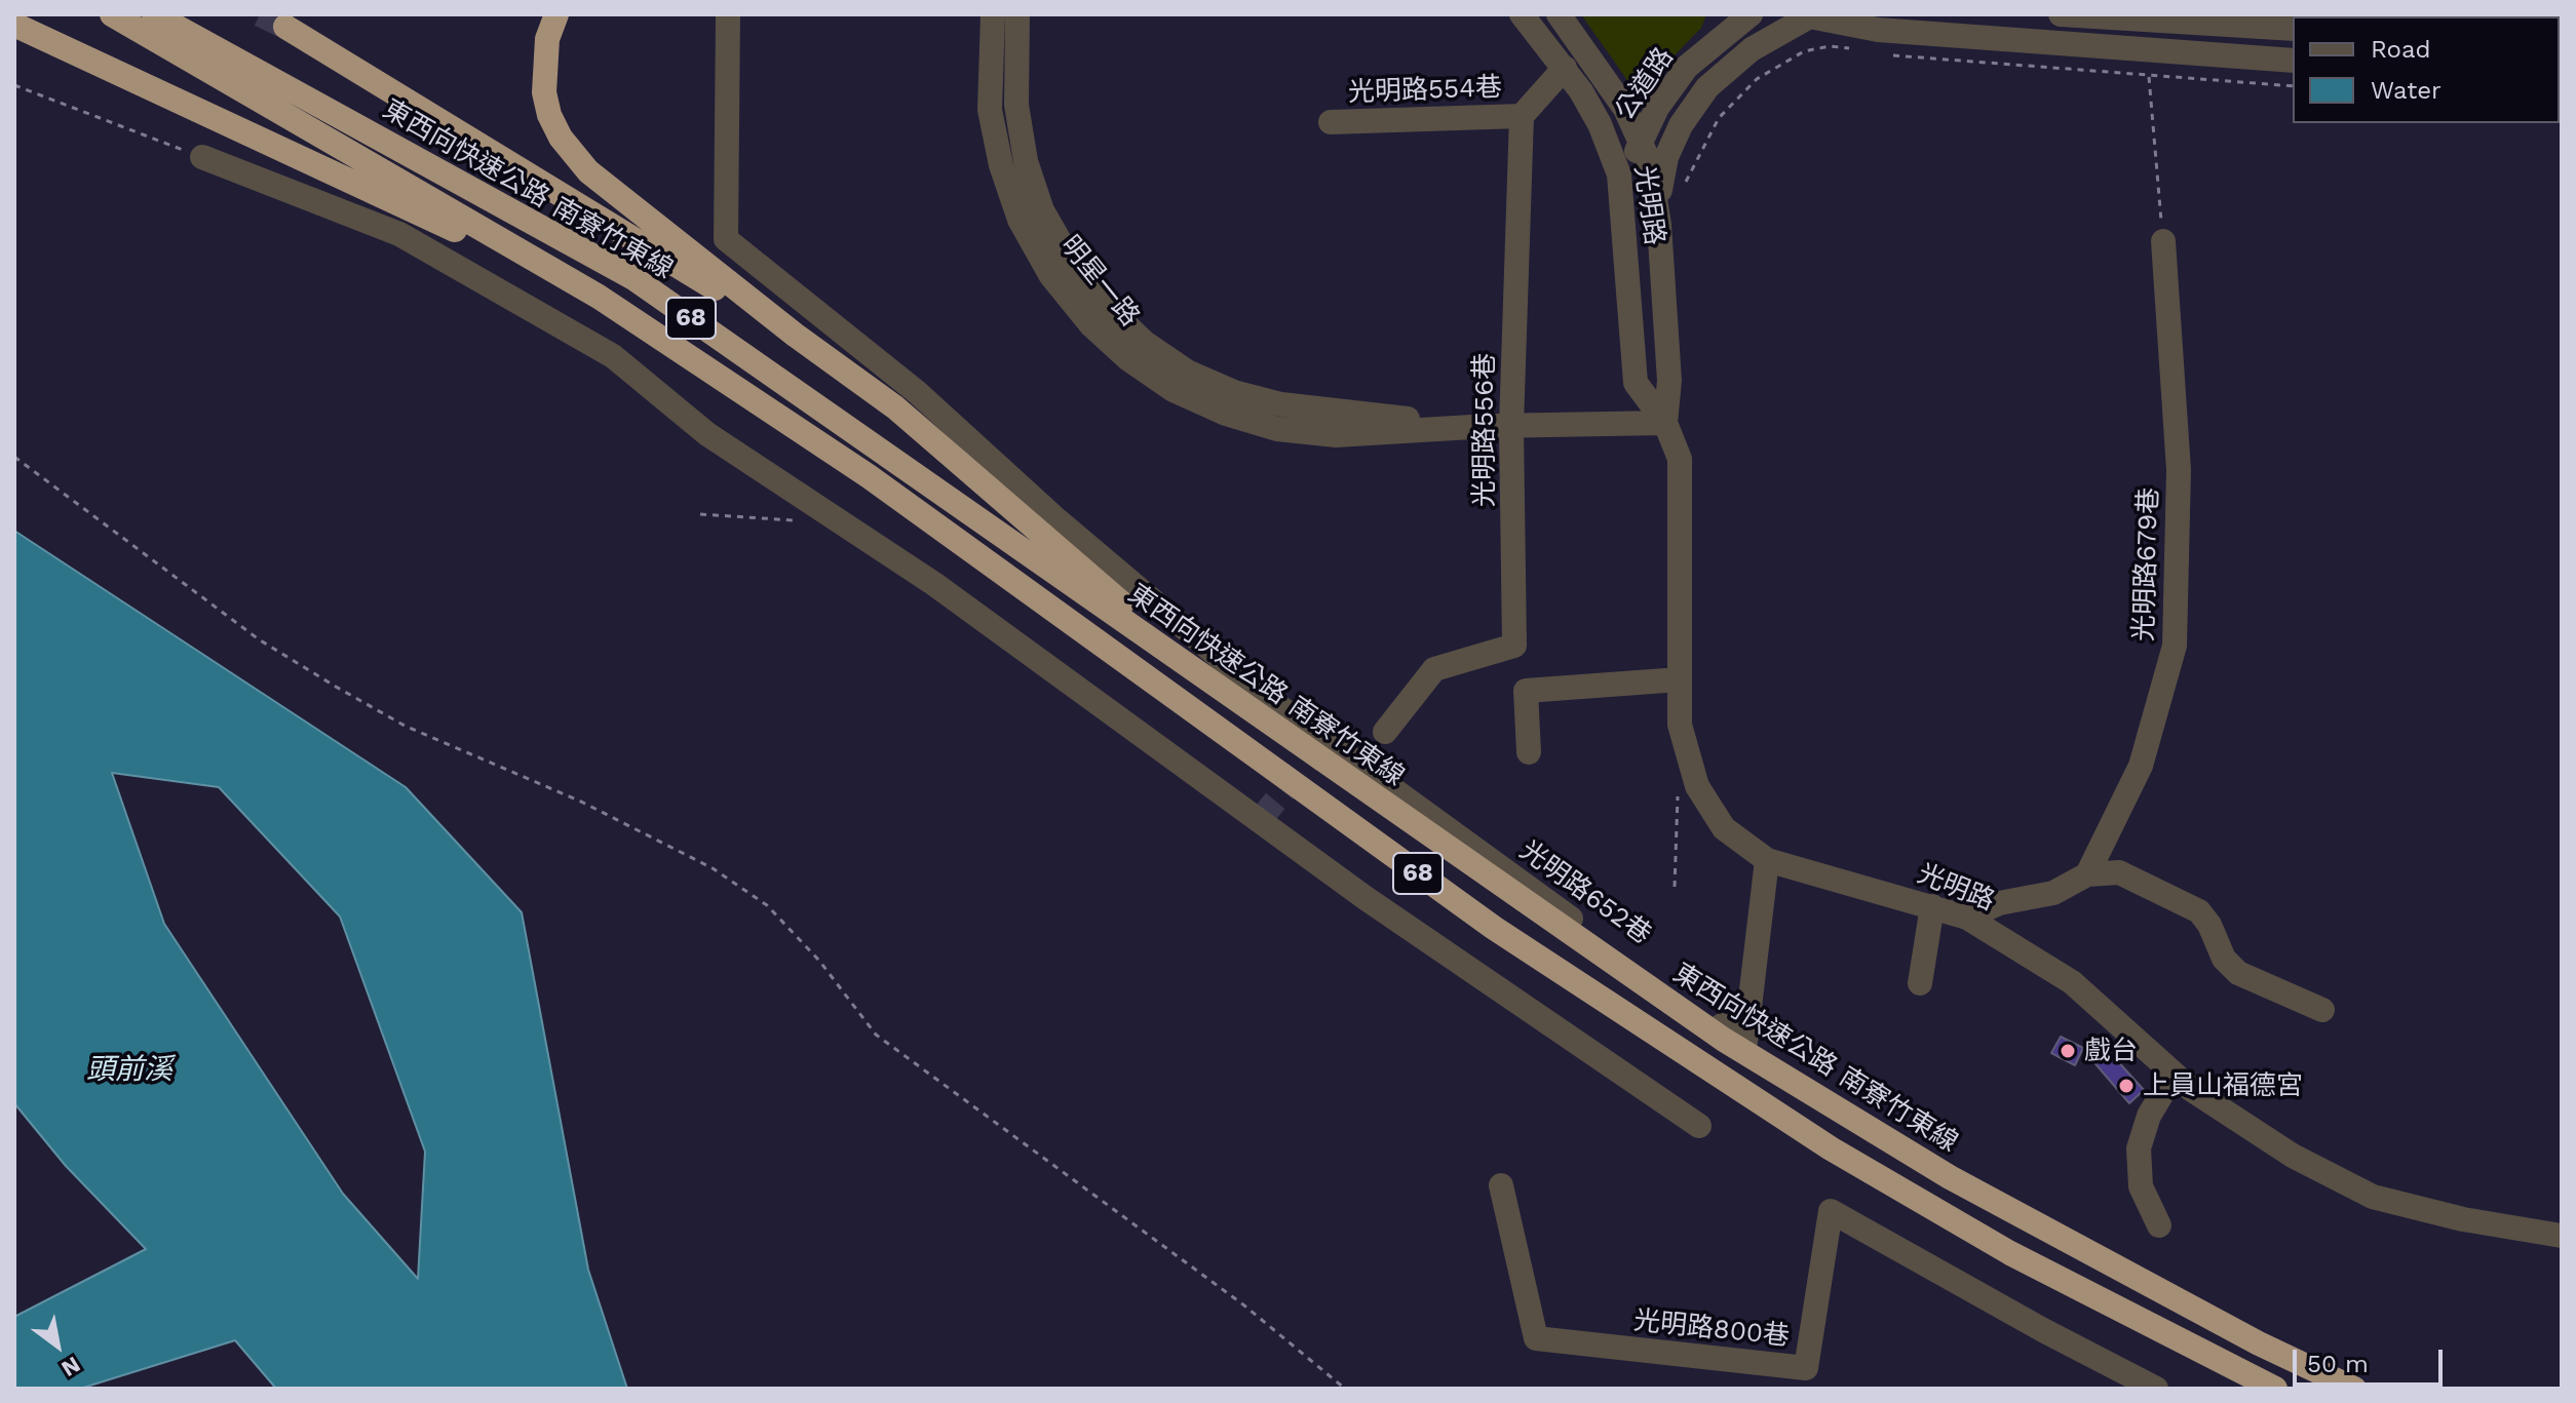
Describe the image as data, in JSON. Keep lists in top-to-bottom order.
{
  "streets": {
    "highway": ["東西向快速公路 南寮竹東線", "68"],
    "street": [
      "公道路",
      "光明路554巷",
      "光明路",
      "明星一路",
      "光明路556巷",
      "光明路679巷",
      "光明路652巷",
      "光明路800巷"
    ]
  },
  "crossings": [
    ["公道路", "光明路"],
    ["光明路554巷", "光明路556巷"],
    ["光明路", "明星一路"],
    ["光明路", "光明路652巷"],
    ["明星一路", "光明路556巷"]
  ],
  "water": ["頭前溪"],
  "places": ["戲台", "上員山福德宮"],
  "legend": ["Road", "Water"],
  "scale_bar": "50 m",
  "north": "bottom right"
}
